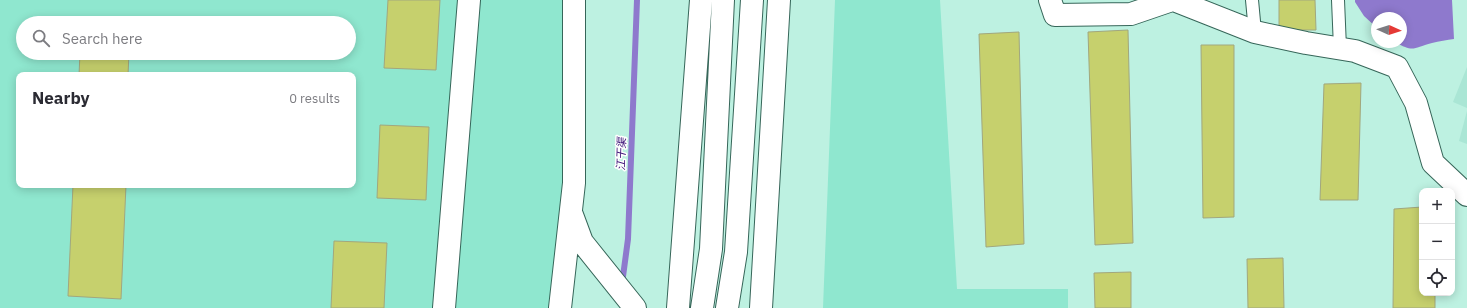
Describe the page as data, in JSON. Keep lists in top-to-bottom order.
{
  "water": ["江干渠"],
  "north": "right",
  "page": {
    "search": "Search here",
    "heading": ["Nearby", "0 results"],
    "map_buttons": ["+", "−"]
  }
}
